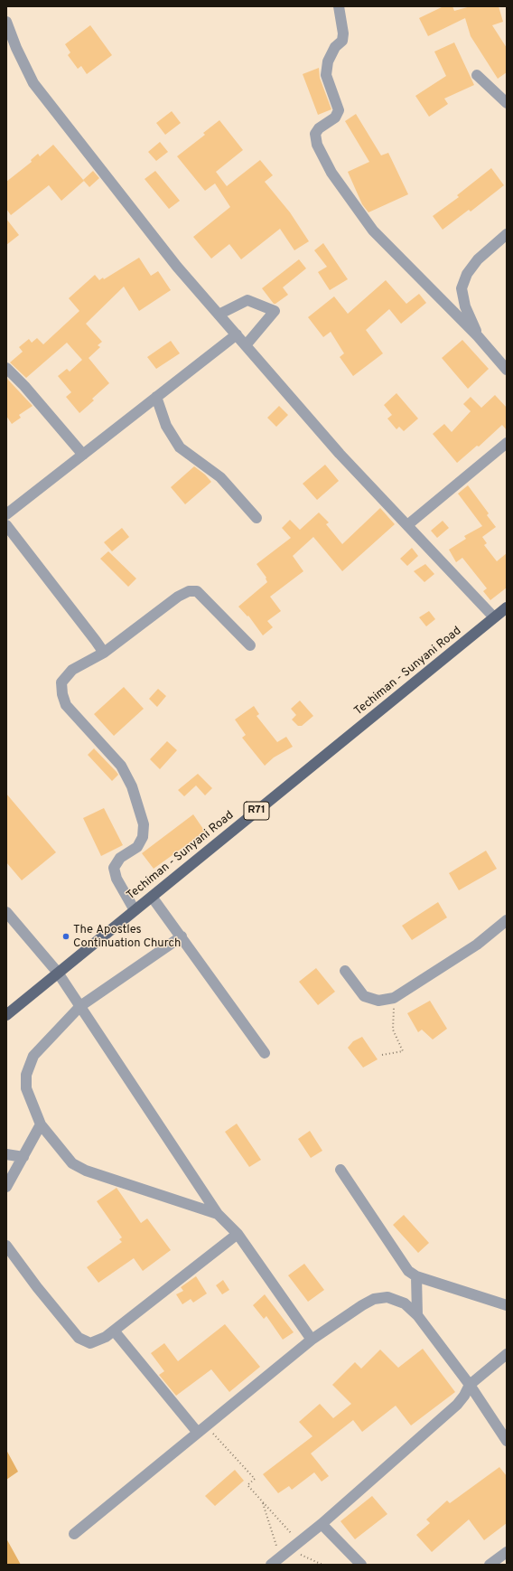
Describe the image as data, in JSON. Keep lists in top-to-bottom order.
{
  "streets": {
    "main road": ["Techiman - Sunyani Road", "R71"]
  },
  "places": ["The Apostles Continuation Church"]
}
